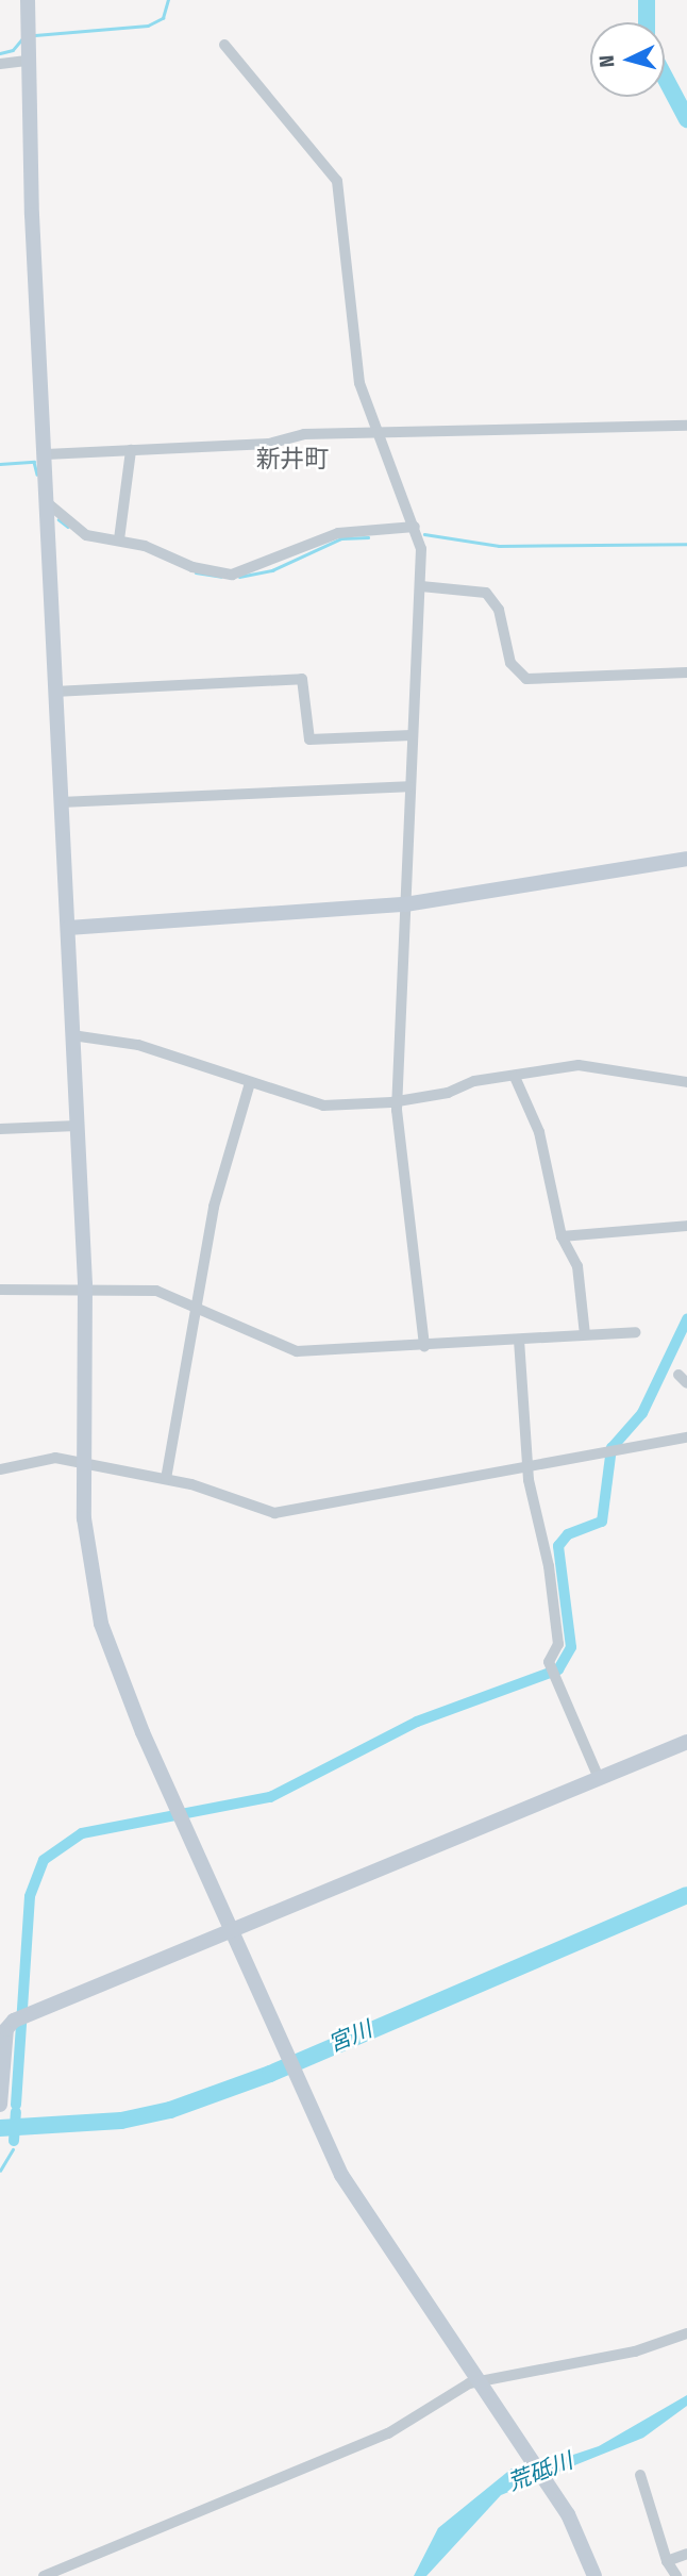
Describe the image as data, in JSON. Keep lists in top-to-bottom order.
{
  "districts": ["新井町"],
  "water": ["宮川", "荒砥川"],
  "north": "left"
}
